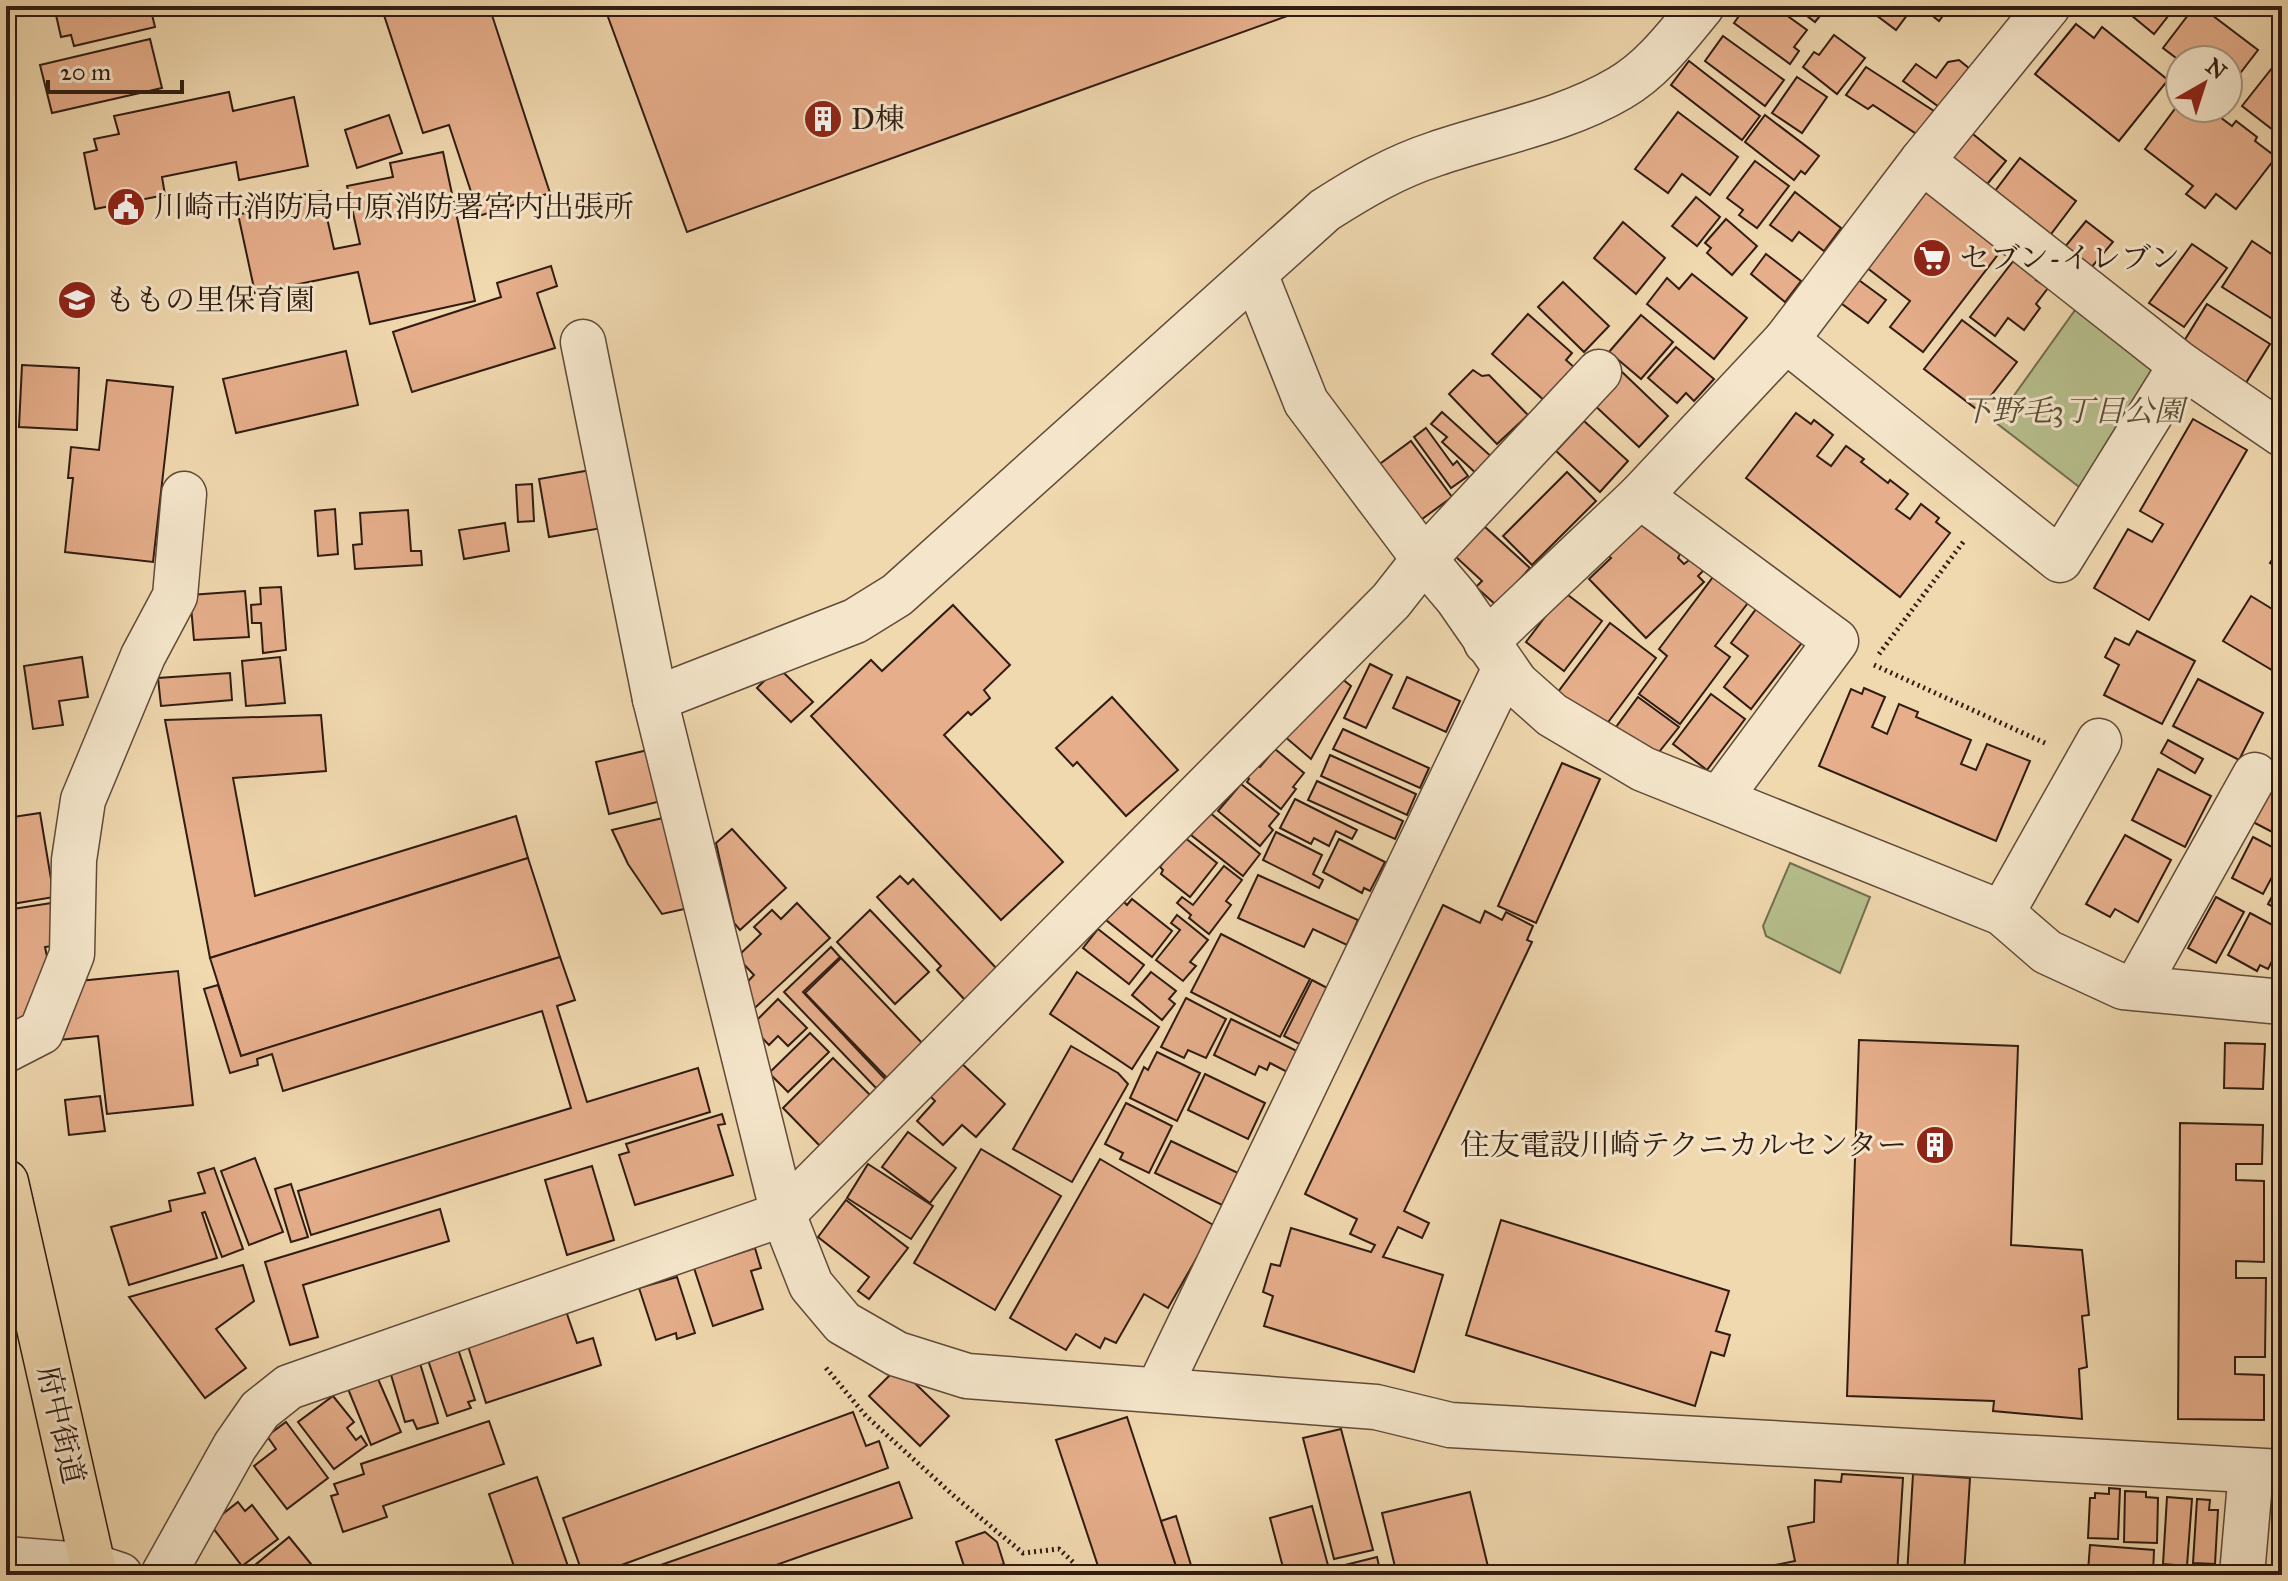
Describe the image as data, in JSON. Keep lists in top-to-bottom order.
{
  "streets": {
    "highway": ["府中街道"]
  },
  "parks": ["下野毛3丁目公園"],
  "places": {
    "building": ["D棟", "住友電設川崎テクニカルセンター"],
    "public building": ["川崎市消防局中原消防署宮内出張所"],
    "supermarket": ["セブン-イレブン"],
    "school or university": ["ももの里保育園"]
  },
  "scale_bar": "20 m",
  "north": "top right"
}
